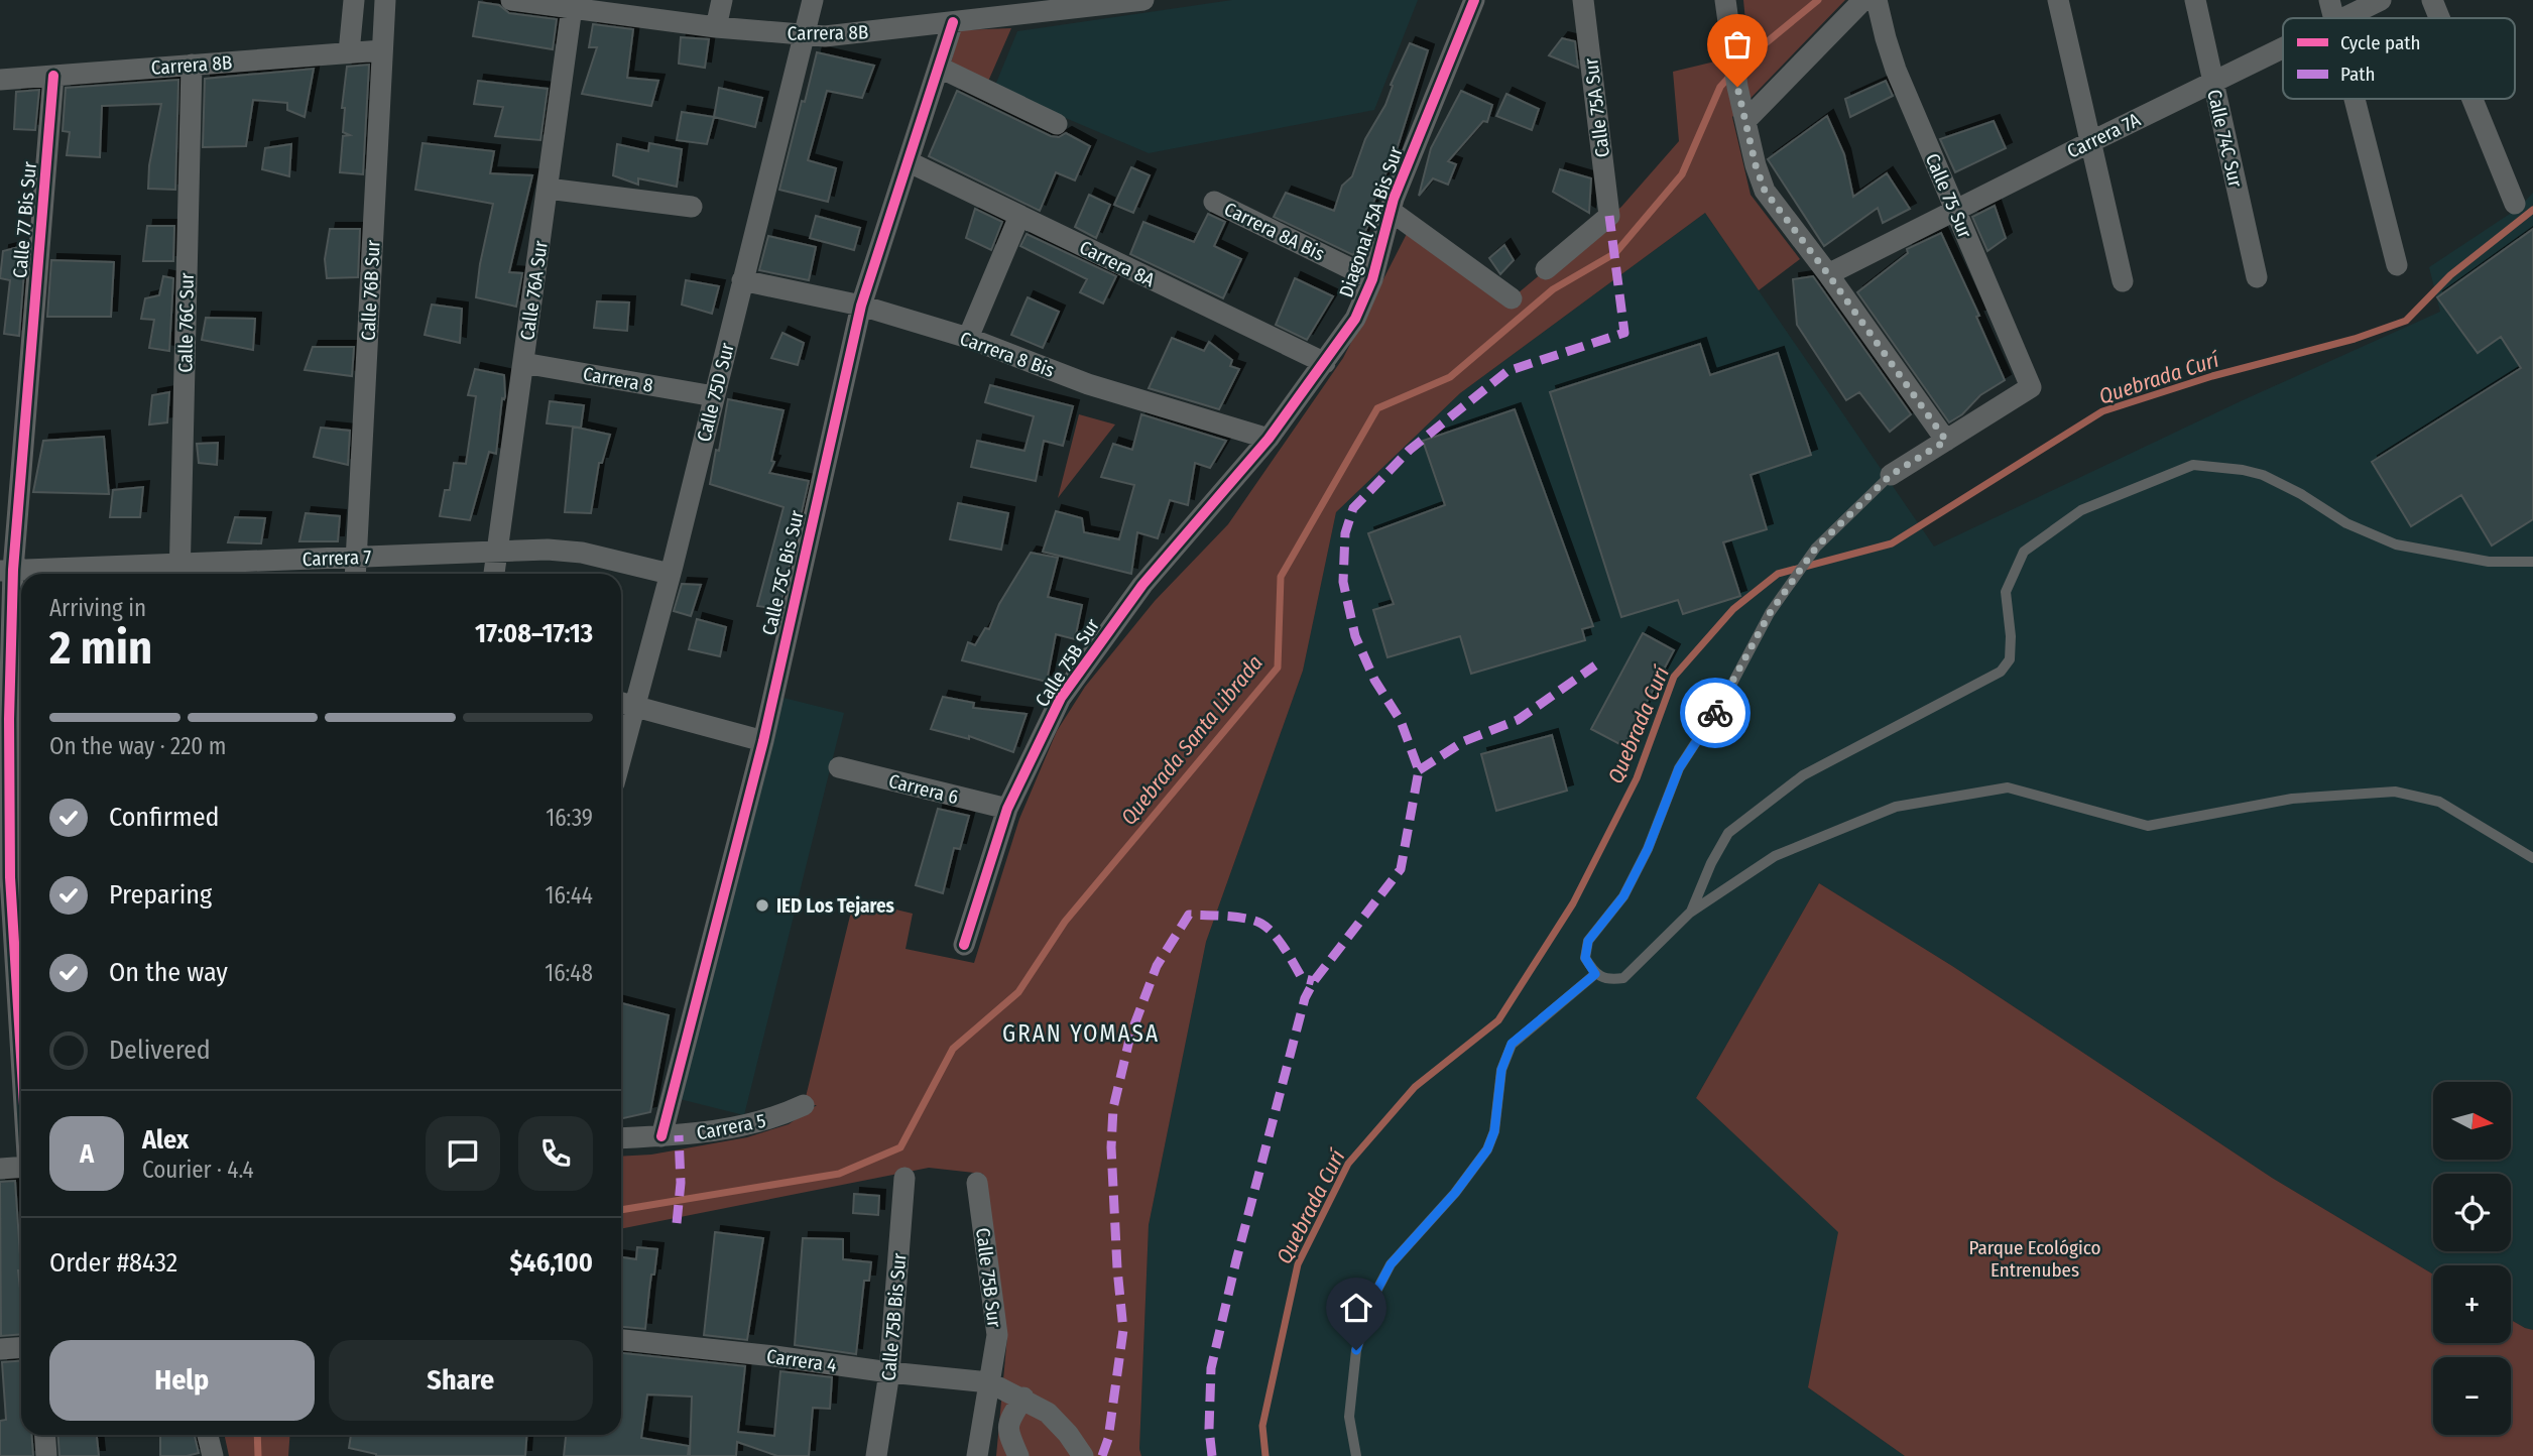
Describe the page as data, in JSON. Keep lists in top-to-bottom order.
{
  "streets": {
    "street": [
      "Carrera 8B",
      "Calle 75A Sur",
      "Carrera 7A",
      "Calle 74C Sur",
      "Calle 75 Sur",
      "Calle 77 Bis Sur",
      "Diagonal 75A Bis Sur",
      "Carrera 8A Bis",
      "Carrera 8A",
      "Calle 76B Sur",
      "Calle 76A Sur",
      "Calle 76C Sur",
      "Carrera 8 Bis",
      "Carrera 8",
      "Calle 75D Sur",
      "Carrera 7",
      "Calle 75C Bis Sur",
      "Calle 75B Sur",
      "Carrera 6",
      "Carrera 5",
      "Calle 75B Bis Sur",
      "Carrera 4"
    ]
  },
  "crossings": [
    ["Carrera 8B", "Calle 77 Bis Sur"],
    ["Carrera 8B", "Calle 76B Sur"],
    ["Carrera 8B", "Calle 76A Sur"],
    ["Carrera 8B", "Calle 76C Sur"],
    ["Carrera 8B", "Calle 75D Sur"],
    ["Carrera 8B", "Calle 75C Bis Sur"],
    ["Carrera 7A", "Calle 74C Sur"],
    ["Carrera 7A", "Calle 75 Sur"],
    ["Calle 77 Bis Sur", "Carrera 7"],
    ["Diagonal 75A Bis Sur", "Carrera 8A Bis"],
    ["Diagonal 75A Bis Sur", "Carrera 8A"],
    ["Diagonal 75A Bis Sur", "Carrera 8 Bis"],
    ["Diagonal 75A Bis Sur", "Calle 75B Sur"],
    ["Carrera 8A", "Calle 75C Bis Sur"],
    ["Calle 76B Sur", "Carrera 7"],
    ["Calle 76A Sur", "Carrera 8"],
    ["Calle 76A Sur", "Carrera 7"],
    ["Calle 76C Sur", "Carrera 7"],
    ["Carrera 8 Bis", "Calle 75D Sur"],
    ["Carrera 8 Bis", "Calle 75C Bis Sur"],
    ["Carrera 8 Bis", "Calle 75B Sur"],
    ["Carrera 8", "Calle 75D Sur"],
    ["Calle 75D Sur", "Carrera 7"],
    ["Calle 75C Bis Sur", "Carrera 5"],
    ["Calle 75B Sur", "Carrera 6"],
    ["Calle 75B Sur", "Carrera 4"],
    ["Calle 75B Bis Sur", "Carrera 4"]
  ],
  "districts": ["GRAN YOMASA"],
  "water": ["Quebrada Curí", "Quebrada Santa Librada"],
  "parks": ["Parque Ecológico Entrenubes"],
  "places": ["IED Los Tejares"],
  "legend": ["Cycle path", "Path"],
  "north": "right",
  "page": {
    "heading": ["2 min", "Arriving in", "17:08–17:13"],
    "panel": [
      "Alex",
      "Courier · 4.4",
      "Order #8432",
      "$46,100"
    ],
    "bar": "On the way · 220 m",
    "list": [
      ["Confirmed", "16:39"],
      ["Preparing", "16:44"],
      ["On the way", "16:48"],
      "Delivered"
    ],
    "map_buttons": ["+", "−"],
    "round": "A",
    "buttons": ["Help", "Share"]
  }
}
